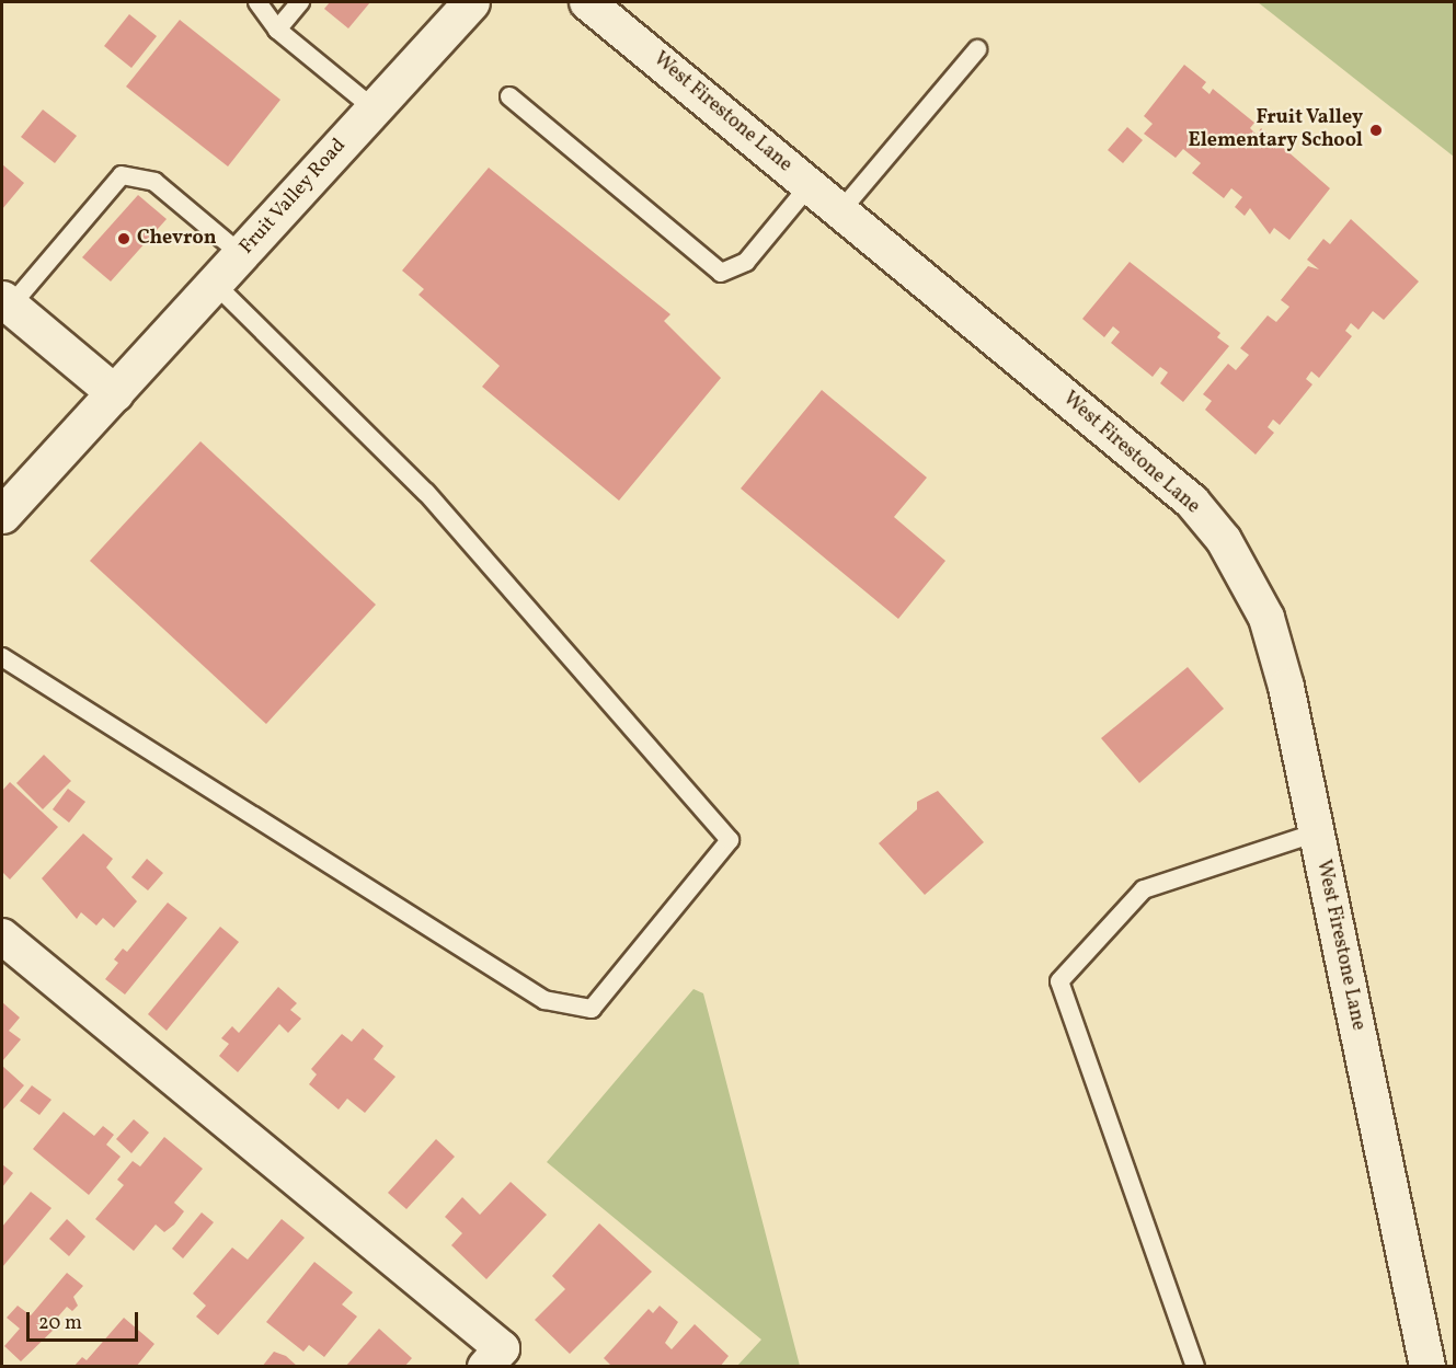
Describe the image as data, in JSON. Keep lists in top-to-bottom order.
{
  "streets": {
    "main road": ["Fruit Valley Road"],
    "street": ["West Firestone Lane"]
  },
  "places": ["Fruit Valley Elementary School", "Chevron"],
  "scale_bar": "20 m"
}
